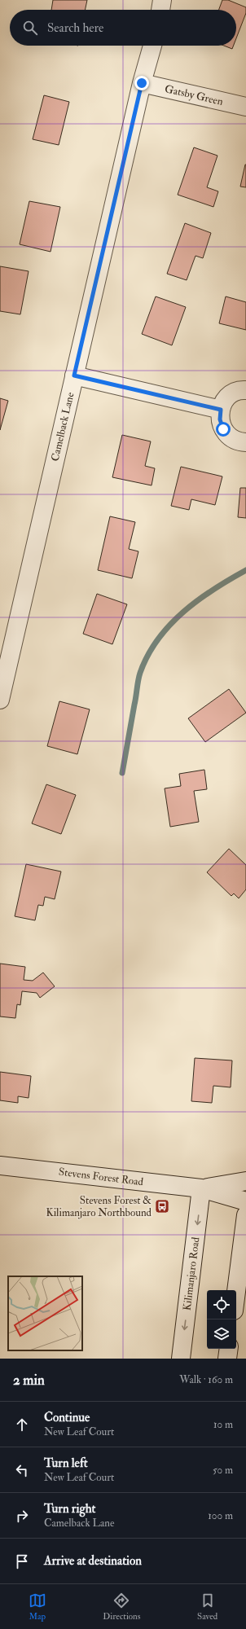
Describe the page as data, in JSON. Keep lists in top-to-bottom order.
{
  "streets": {
    "street": [
      "Gatsby Green",
      "Camelback Lane",
      "Stevens Forest Road",
      "Kilimanjaro Road"
    ]
  },
  "crossings": [
    ["Gatsby Green", "Camelback Lane"],
    ["Stevens Forest Road", "Kilimanjaro Road"]
  ],
  "places": {
    "bus stop": ["Stevens Forest & Kilimanjaro Northbound"]
  },
  "page": {
    "search": "Search here",
    "heading": ["2 min", "Walk · 160 m"],
    "list": [
      ["Continue", "New Leaf Court", "10 m"],
      ["Turn left", "New Leaf Court", "50 m"],
      ["Turn right", "Camelback Lane", "100 m"],
      "Arrive at destination"
    ],
    "nav": ["Map", "Directions", "Saved"]
  }
}
